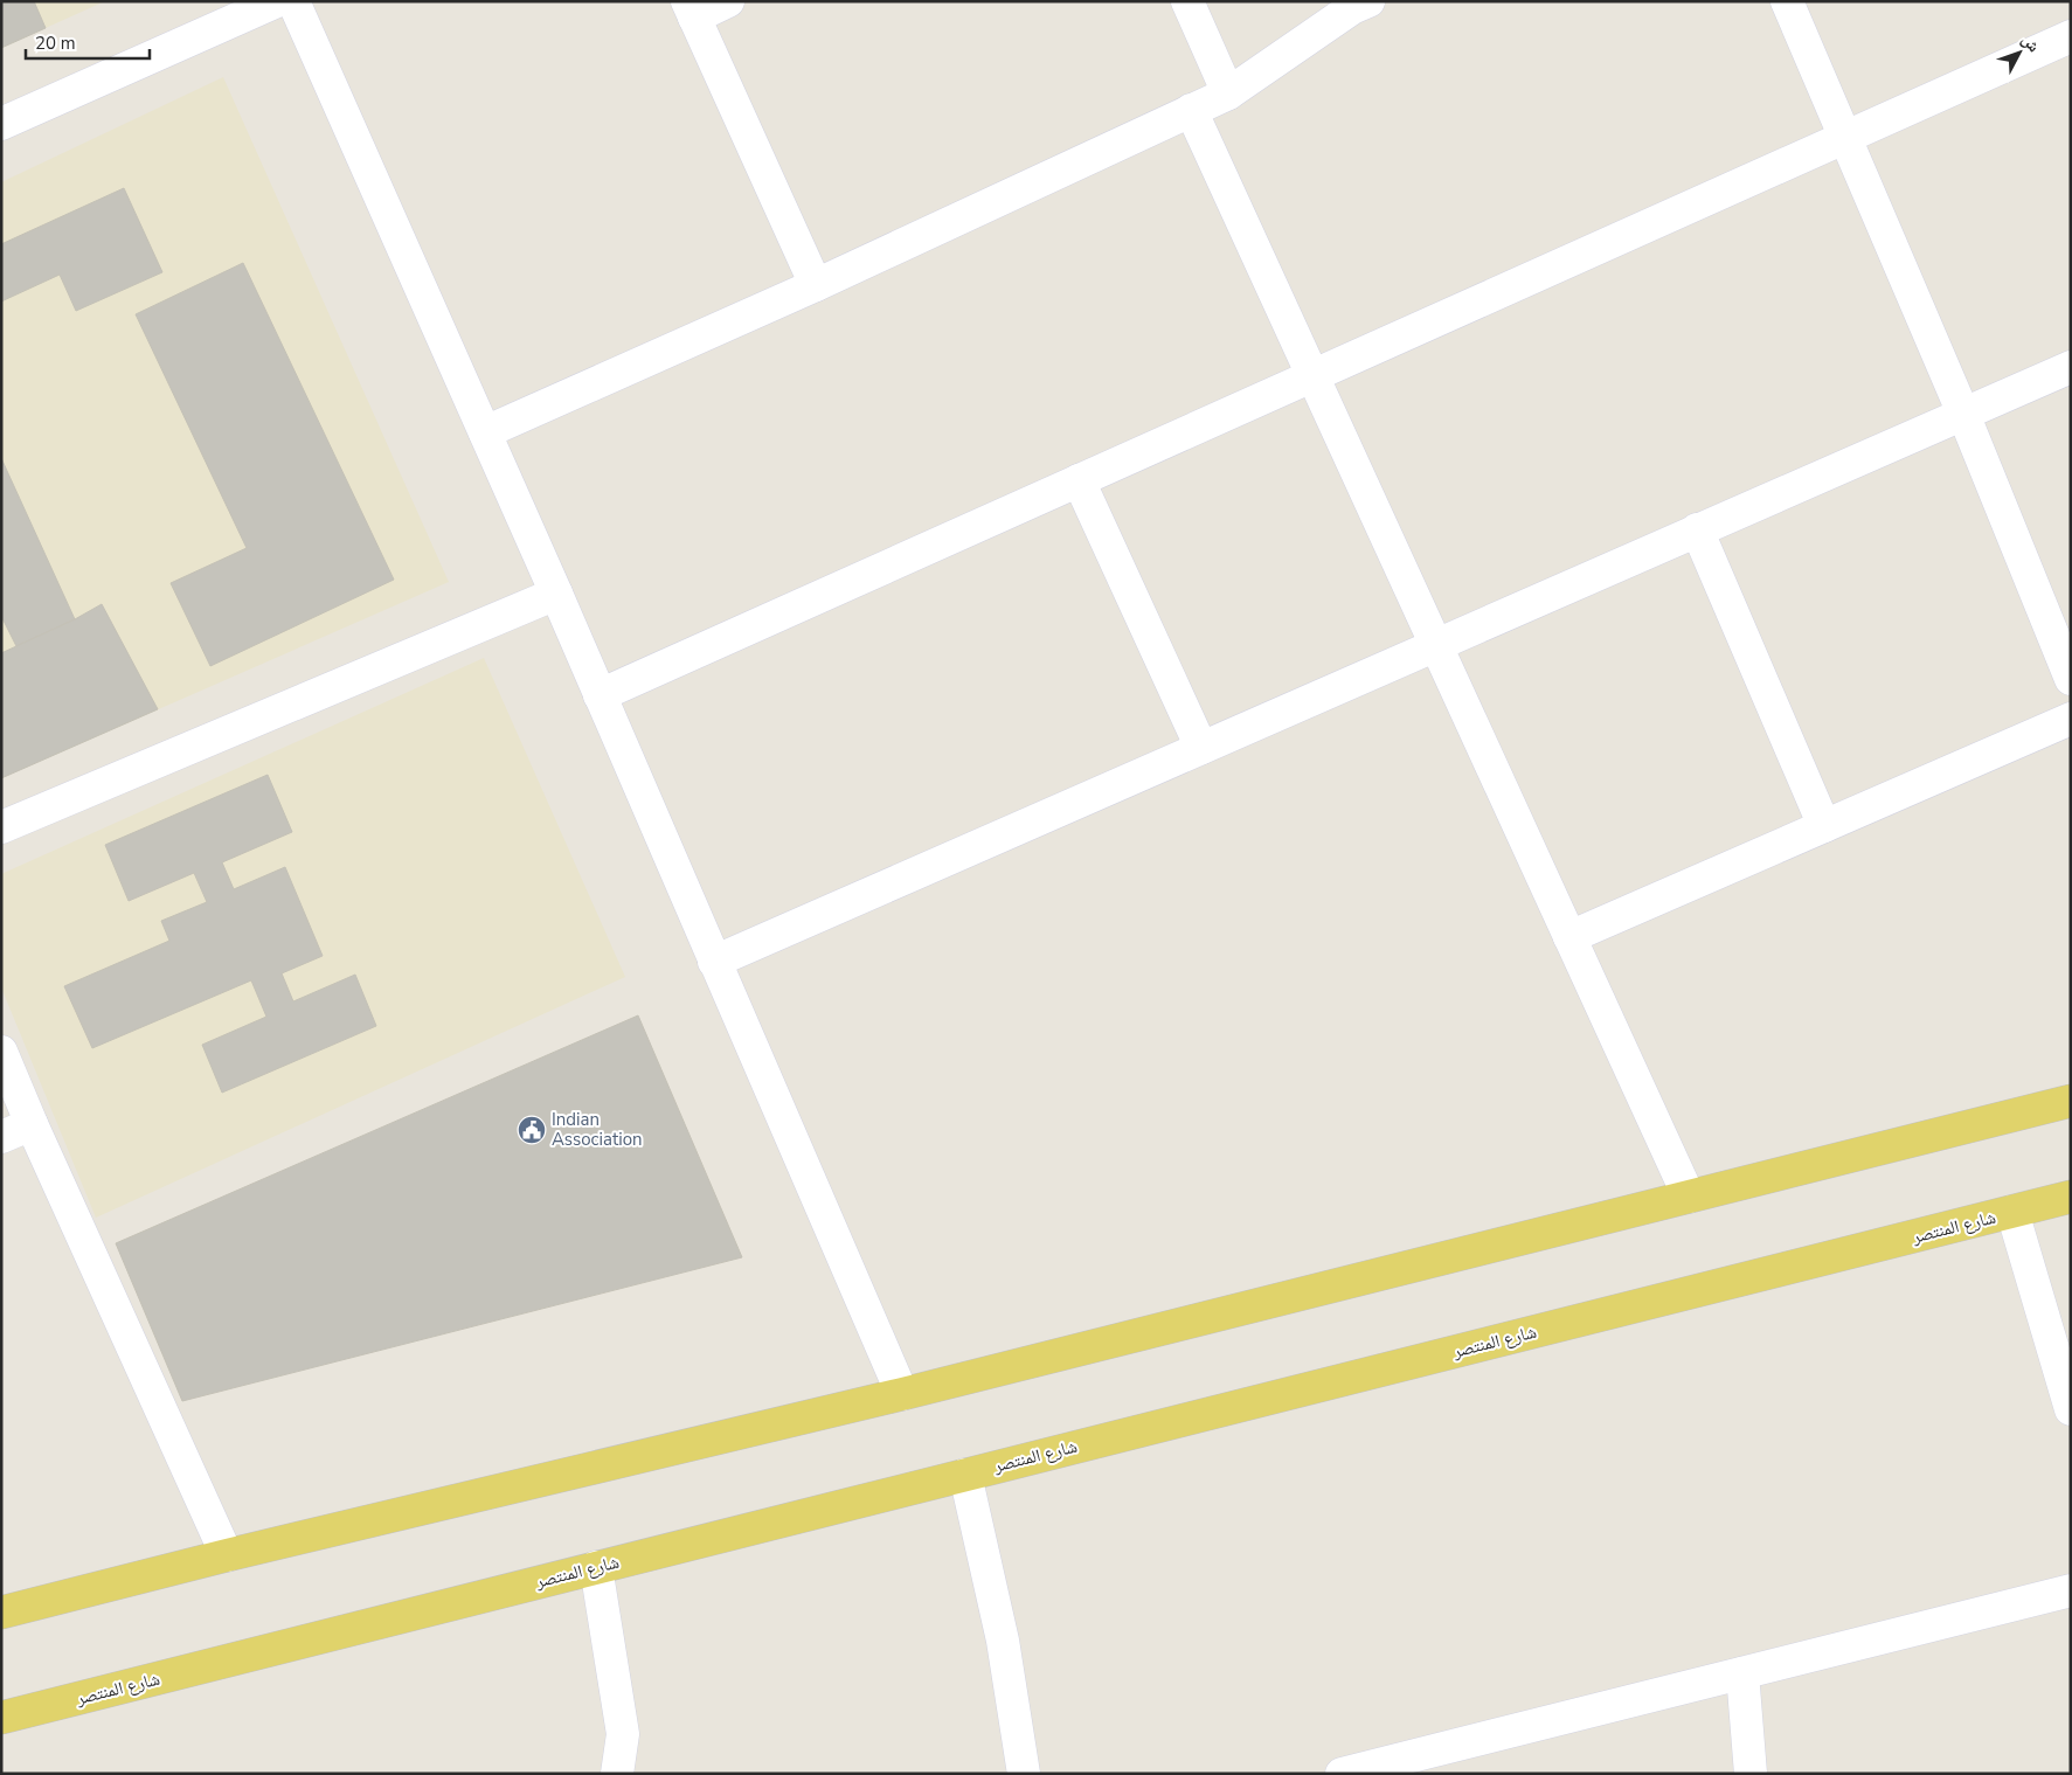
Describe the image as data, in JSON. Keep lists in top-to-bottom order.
{
  "streets": {
    "main road": ["شارع المنتصر"]
  },
  "places": {
    "public building": ["Indian Association"]
  },
  "scale_bar": "20 m",
  "north": "top right"
}
